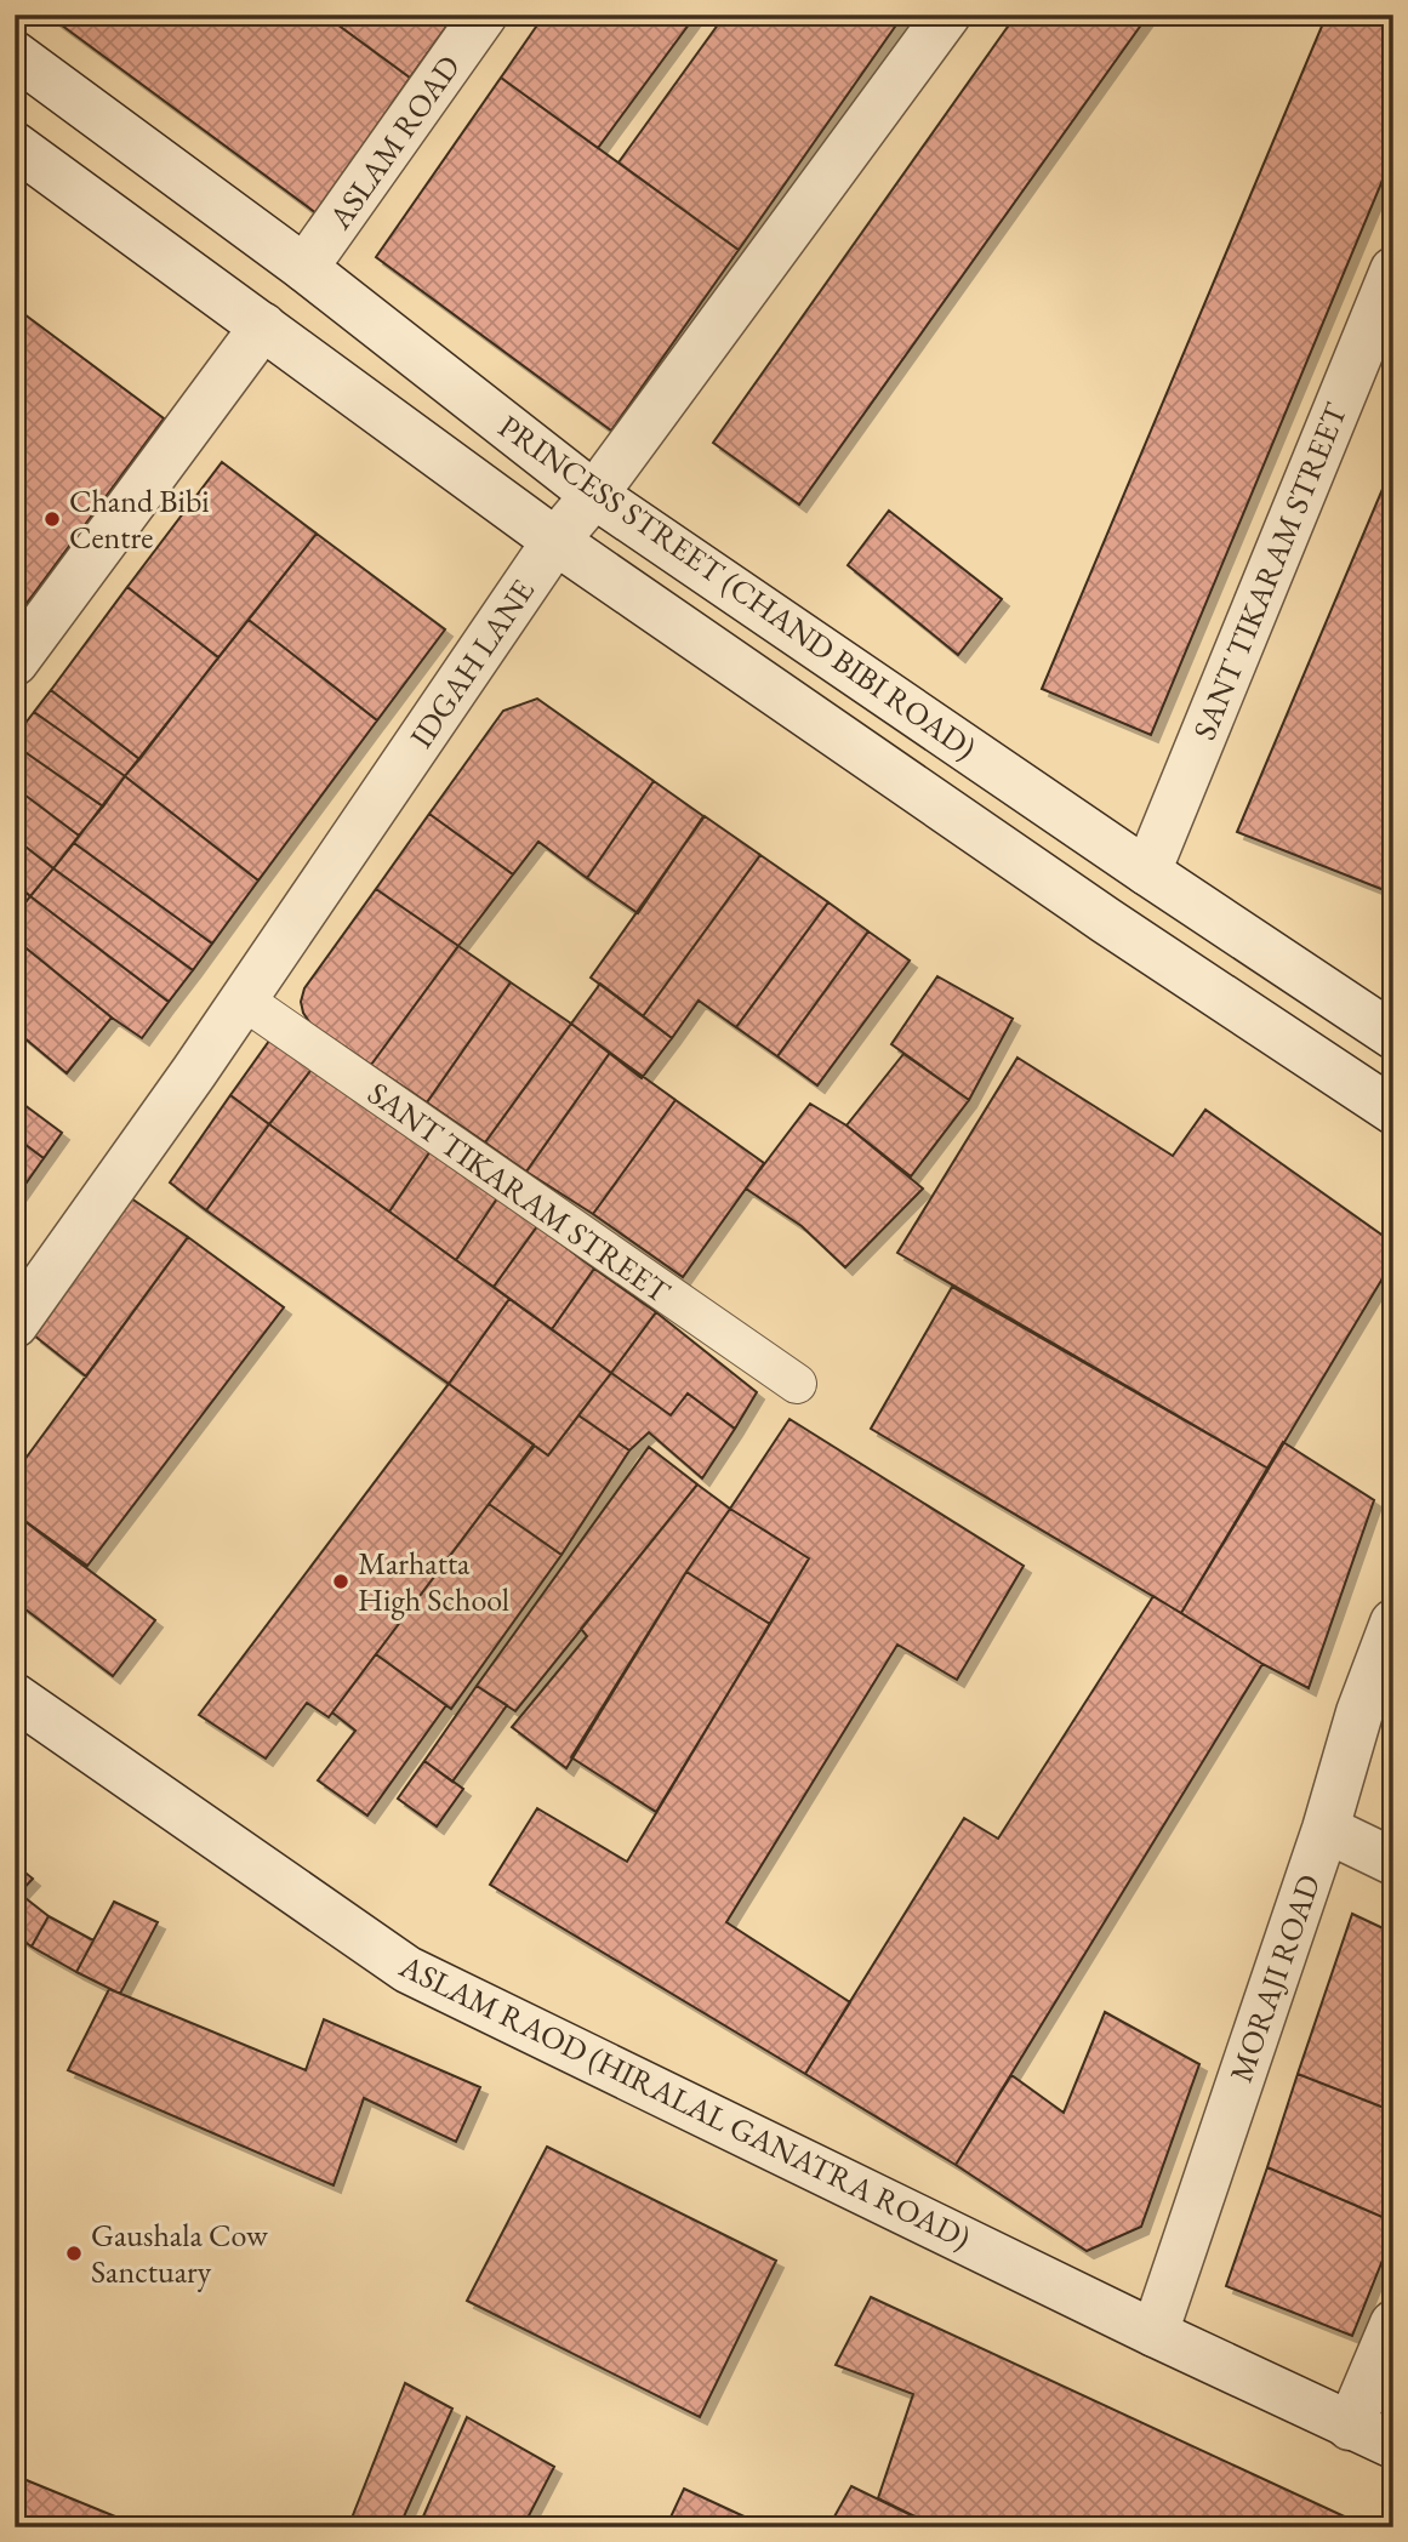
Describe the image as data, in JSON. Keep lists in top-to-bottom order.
{
  "streets": {
    "street": [
      "ASLAM ROAD",
      "SANT TIKARAM STREET",
      "PRINCESS STREET (CHAND BIBI ROAD)",
      "IDGAH LANE",
      "MORAJI ROAD",
      "ASLAM RAOD (HIRALAL GANATRA ROAD)"
    ]
  },
  "crossings": [
    ["ASLAM ROAD", "PRINCESS STREET (CHAND BIBI ROAD)"],
    ["SANT TIKARAM STREET", "PRINCESS STREET (CHAND BIBI ROAD)"],
    ["SANT TIKARAM STREET", "IDGAH LANE"],
    ["PRINCESS STREET (CHAND BIBI ROAD)", "IDGAH LANE"],
    ["MORAJI ROAD", "ASLAM RAOD (HIRALAL GANATRA ROAD)"]
  ],
  "places": ["Chand Bibi Centre", "Marhatta High School", "Gaushala Cow Sanctuary"]
}
